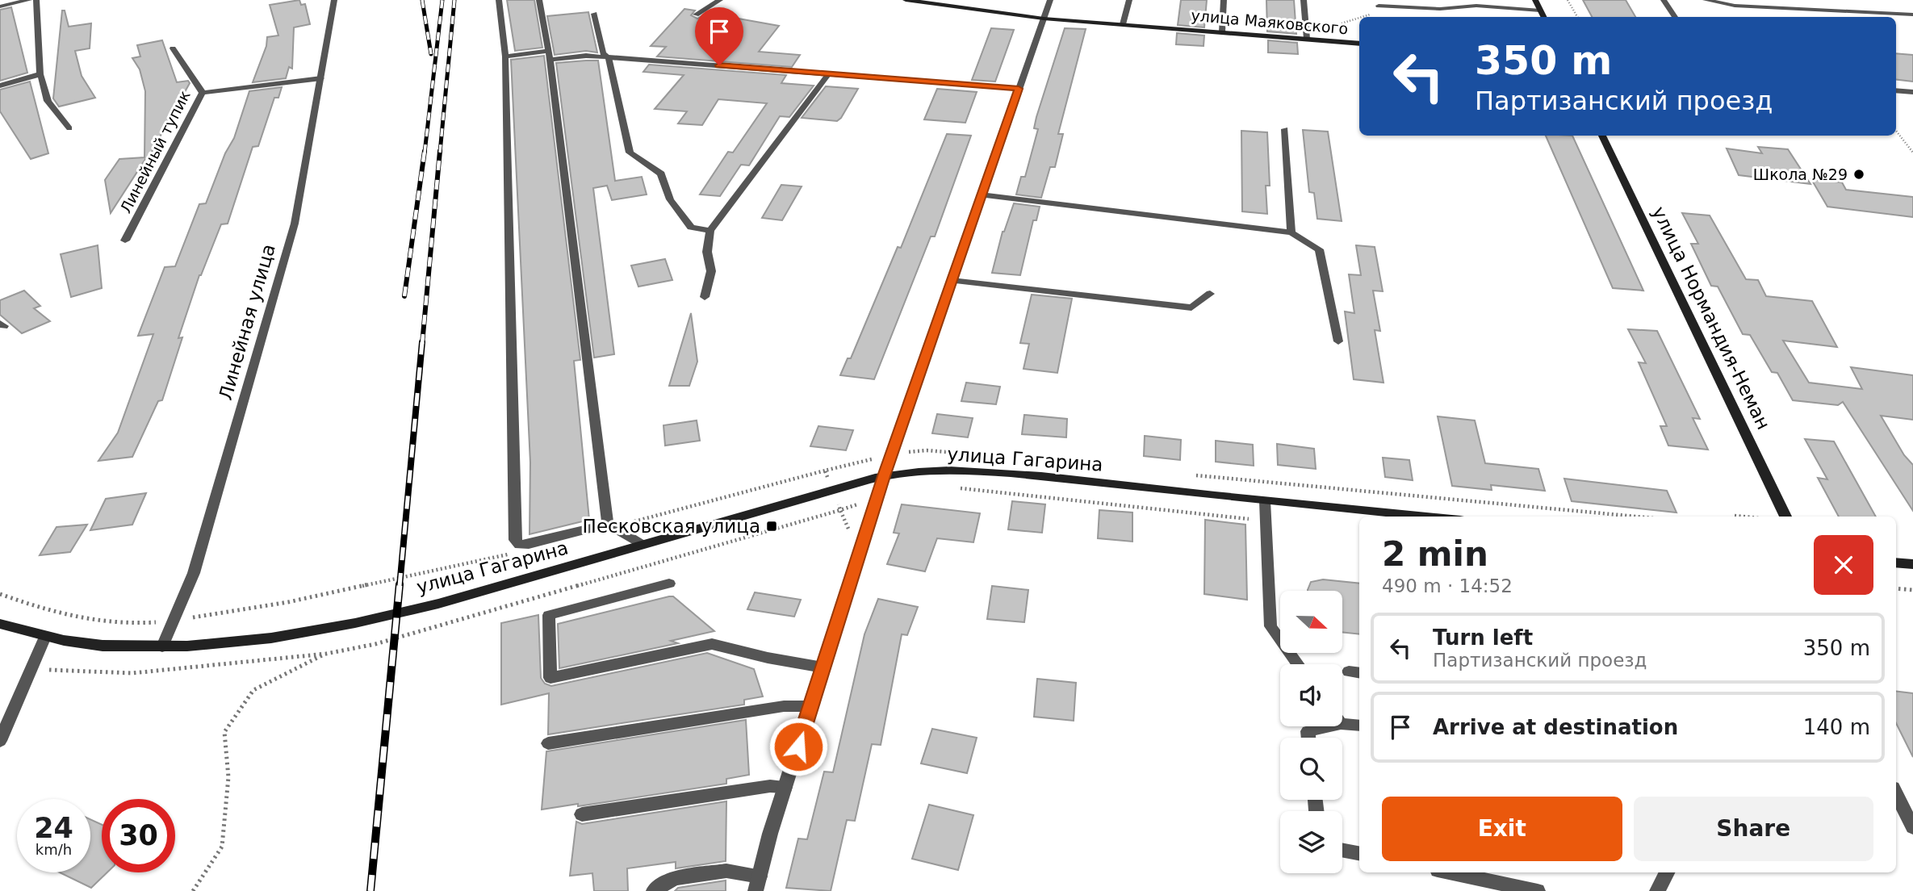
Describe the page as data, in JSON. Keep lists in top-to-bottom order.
{
  "streets": {
    "street": [
      "улица Маяковского",
      "Линейный тупик",
      "улица Нормандия-Неман",
      "Линейная улица",
      "улица Гагарина"
    ]
  },
  "crossings": [
    ["Линейная улица", "улица Гагарина"]
  ],
  "places": {
    "other": ["Школа №29"],
    "transit": ["Песковская улица"]
  },
  "north": "right",
  "page": {
    "turn": ["350 m", "Партизанский проезд"],
    "heading": ["2 min", "490 m · 14:52"],
    "list": [
      {
        "name": "Turn left",
        "note": "Партизанский проезд",
        "value": "350 m"
      },
      {
        "name": "Arrive at destination",
        "value": "140 m"
      }
    ],
    "buttons": ["Exit", "Share"],
    "speed": "24 km/h",
    "limit": "30"
  }
}
